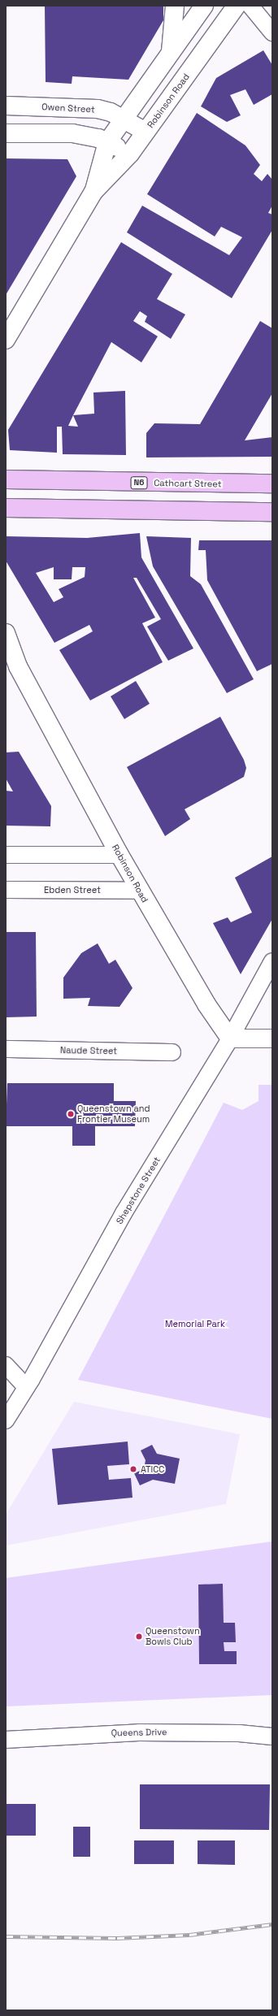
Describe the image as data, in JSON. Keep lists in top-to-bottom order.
{
  "streets": {
    "highway": ["N6", "Cathcart Street"],
    "street": [
      "Robinson Road",
      "Owen Street",
      "Ebden Street",
      "Naude Street",
      "Shepstone Street",
      "Queens Drive"
    ]
  },
  "crossings": [
    ["Robinson Road", "Owen Street"],
    ["Robinson Road", "Ebden Street"],
    ["Robinson Road", "Shepstone Street"]
  ],
  "parks": ["Memorial Park"],
  "places": ["Queenstown and Frontier Museum", "ATICC", "Queenstown Bowls Club"]
}
